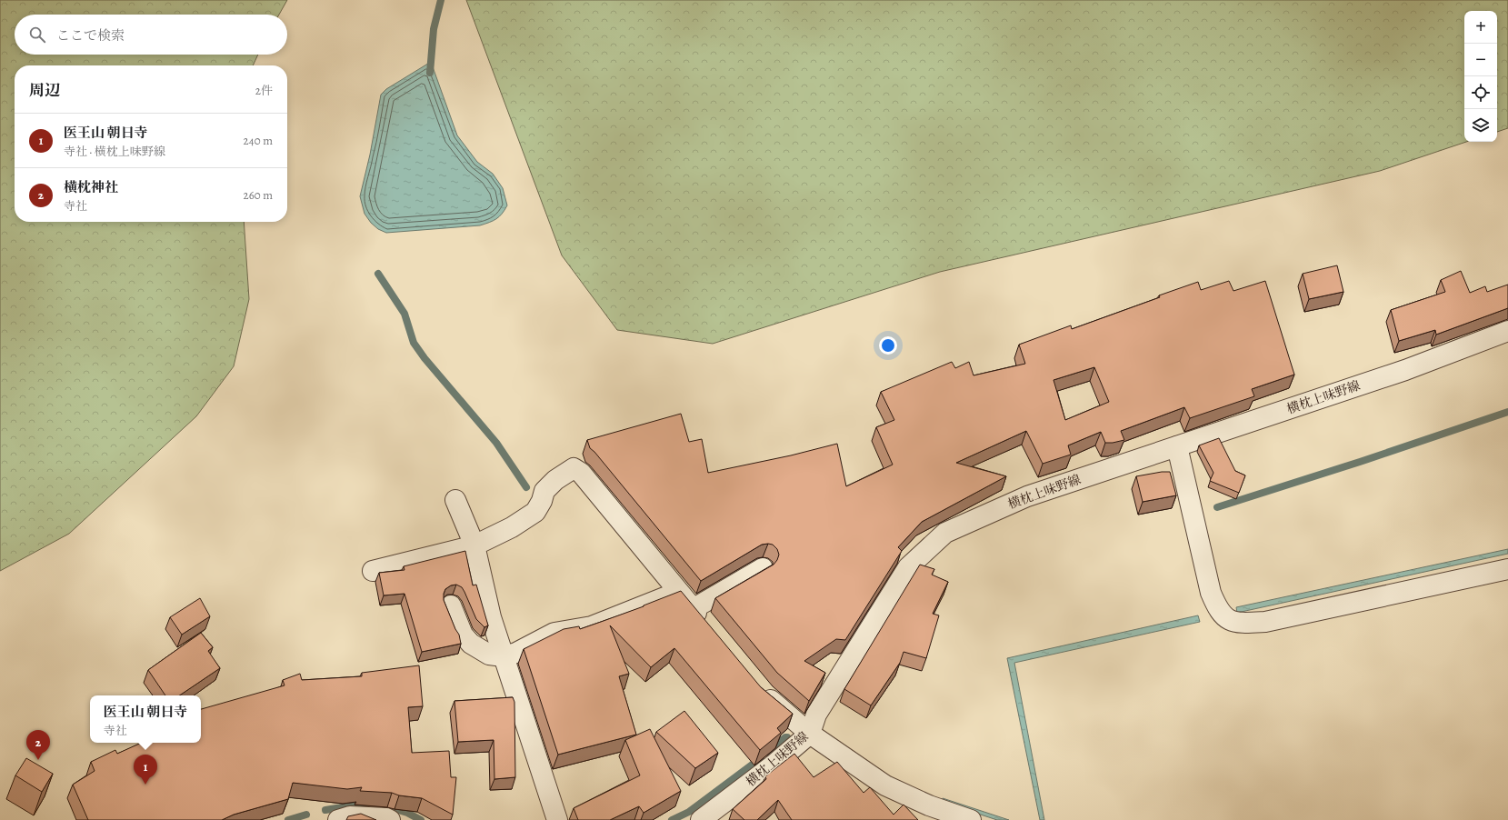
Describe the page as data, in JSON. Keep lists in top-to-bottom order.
{
  "streets": {
    "street": ["横枕上味野線"]
  },
  "page": {
    "map_buttons": ["+", "−"],
    "search": "ここで検索",
    "heading": ["周辺", "2件"],
    "list": [
      {
        "mark": "1",
        "name": "医王山 朝日寺",
        "note": "寺社 · 横枕上味野線",
        "value": "240 m"
      },
      {
        "mark": "2",
        "name": "横枕神社",
        "note": "寺社",
        "value": "260 m"
      }
    ],
    "popup": ["医王山 朝日寺", "寺社"],
    "pins": ["2", "1"]
  }
}
